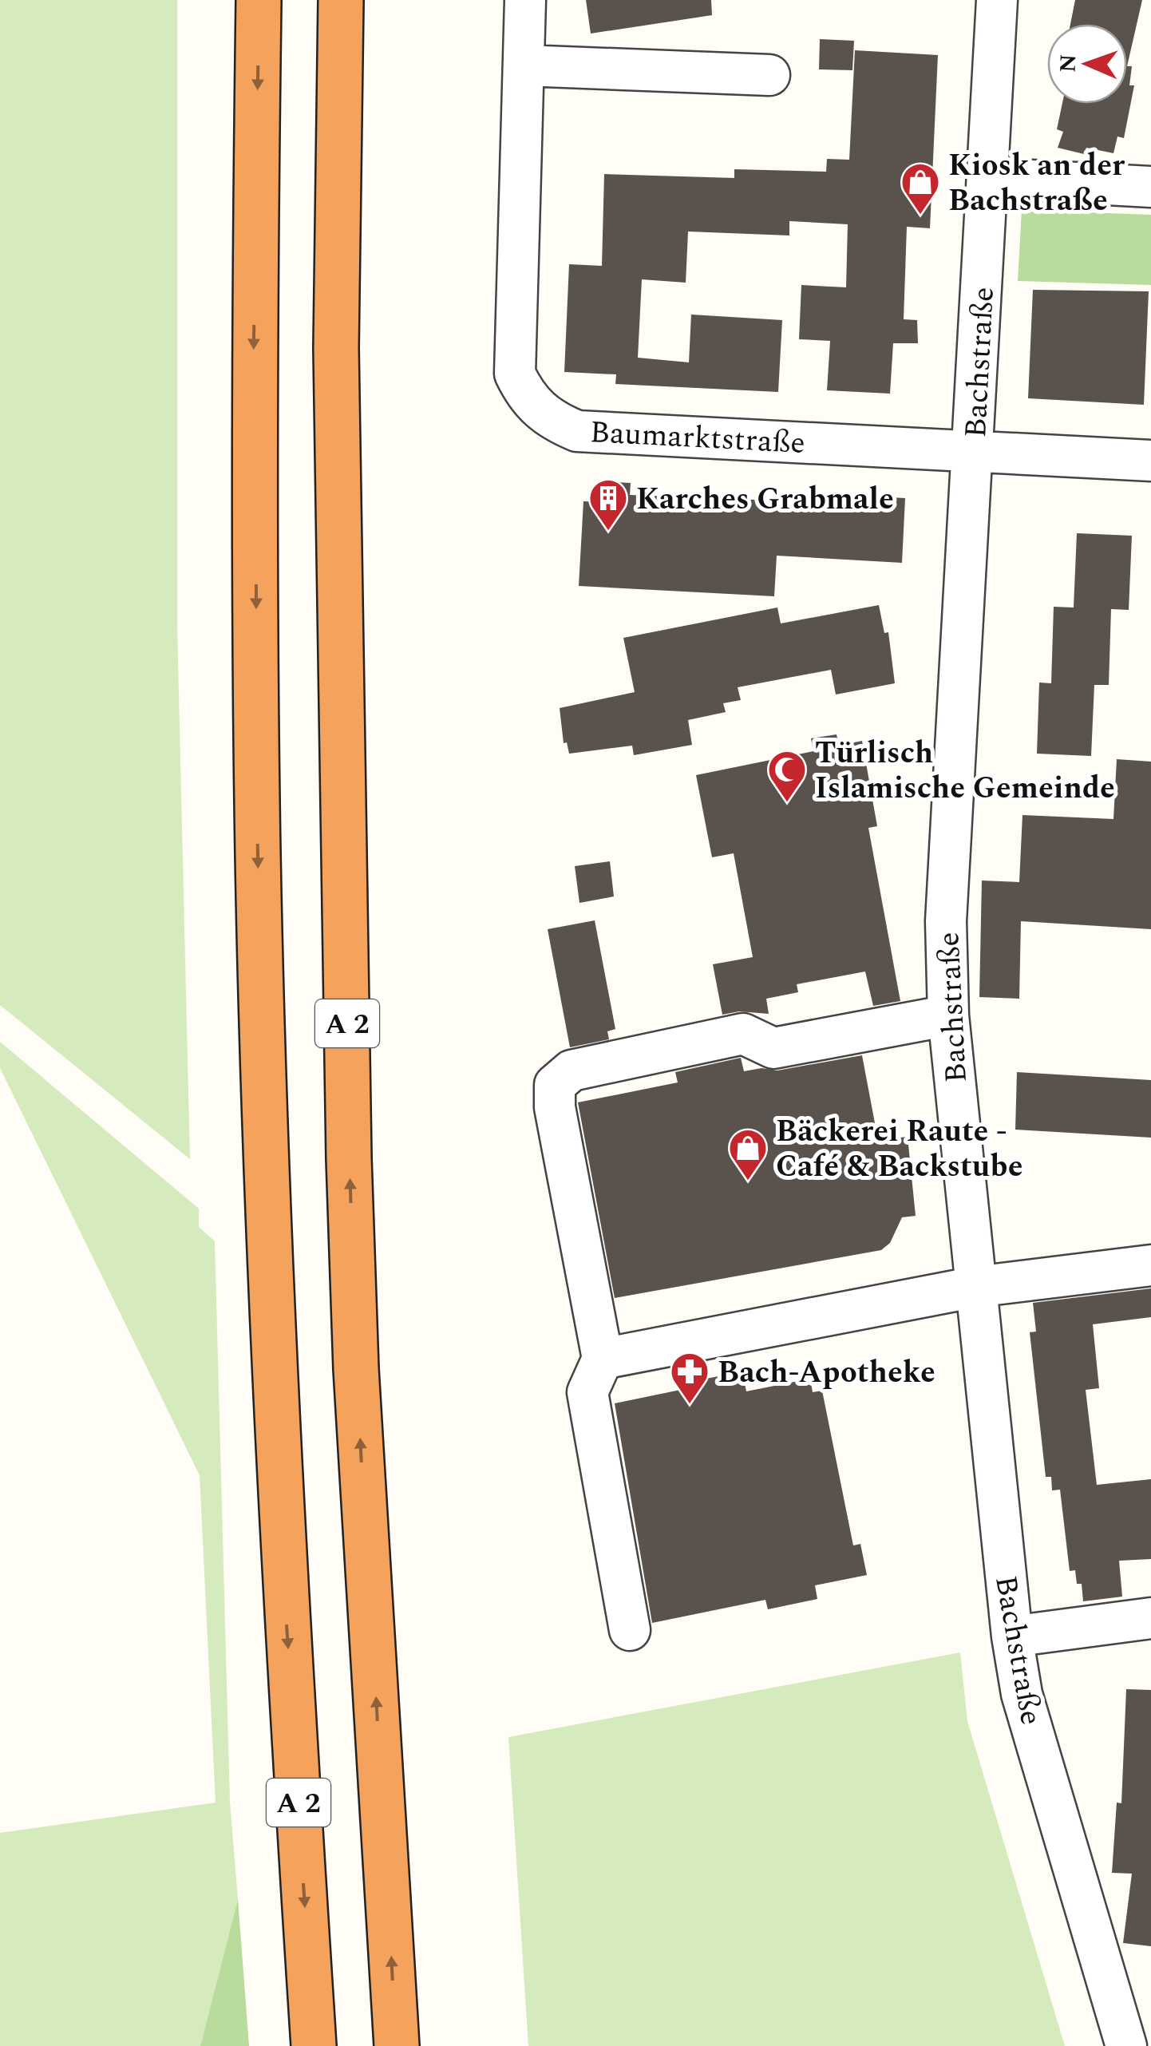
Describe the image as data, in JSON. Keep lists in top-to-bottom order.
{
  "streets": {
    "highway": ["A 2"],
    "street": ["Bachstraße", "Baumarktstraße"]
  },
  "crossings": [
    ["Bachstraße", "Baumarktstraße"]
  ],
  "places": {
    "shop": ["Kiosk an der Bachstraße", "Bäckerei Raute - Café & Backstube"],
    "building": ["Karches Grabmale"],
    "mosque": ["Türlisch Islamische Gemeinde"],
    "pharmacy": ["Bach-Apotheke"]
  },
  "north": "left"
}
